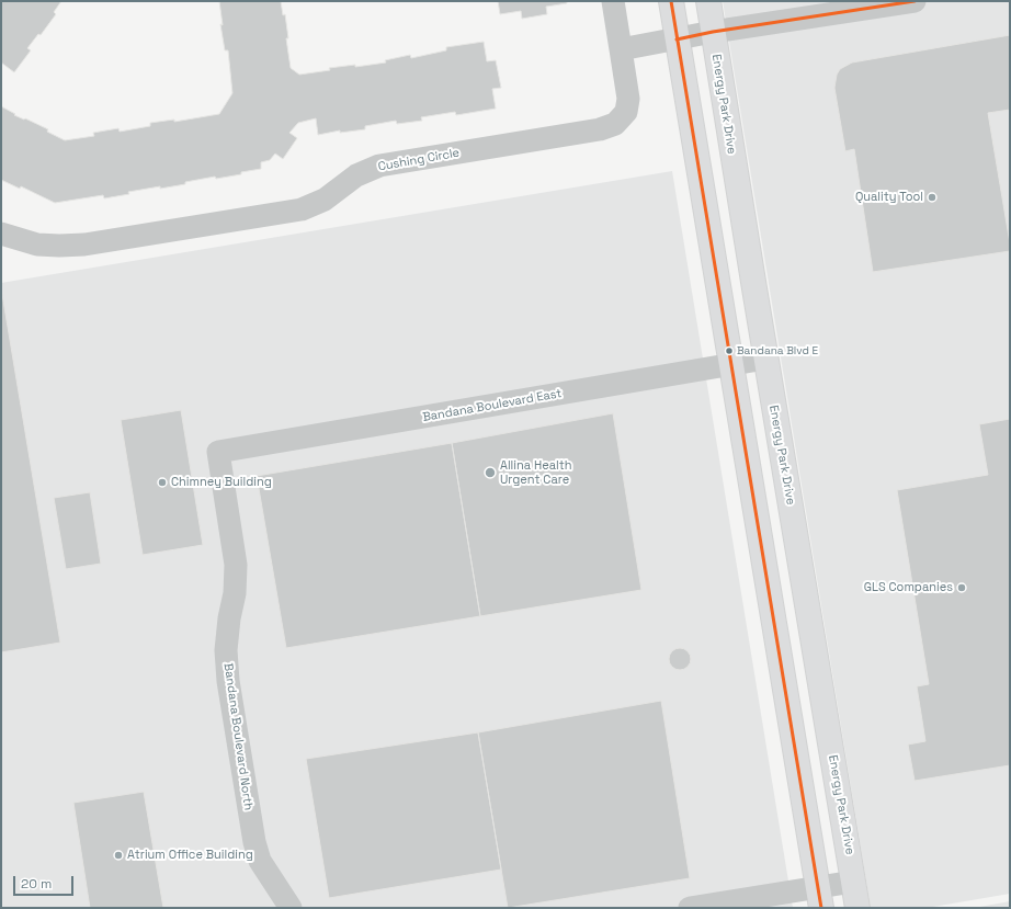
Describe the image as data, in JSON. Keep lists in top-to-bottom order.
{
  "streets": {
    "street": [
      "Energy Park Drive",
      "Cushing Circle",
      "Bandana Boulevard East",
      "Bandana Boulevard North"
    ]
  },
  "crossings": [
    ["Energy Park Drive", "Bandana Boulevard East"],
    ["Bandana Boulevard East", "Bandana Boulevard North"]
  ],
  "places": [
    "Quality Tool",
    "Bandana Blvd E",
    "Allina Health Urgent Care",
    "Chimney Building",
    "GLS Companies",
    "Atrium Office Building"
  ],
  "scale_bar": "20 m"
}
